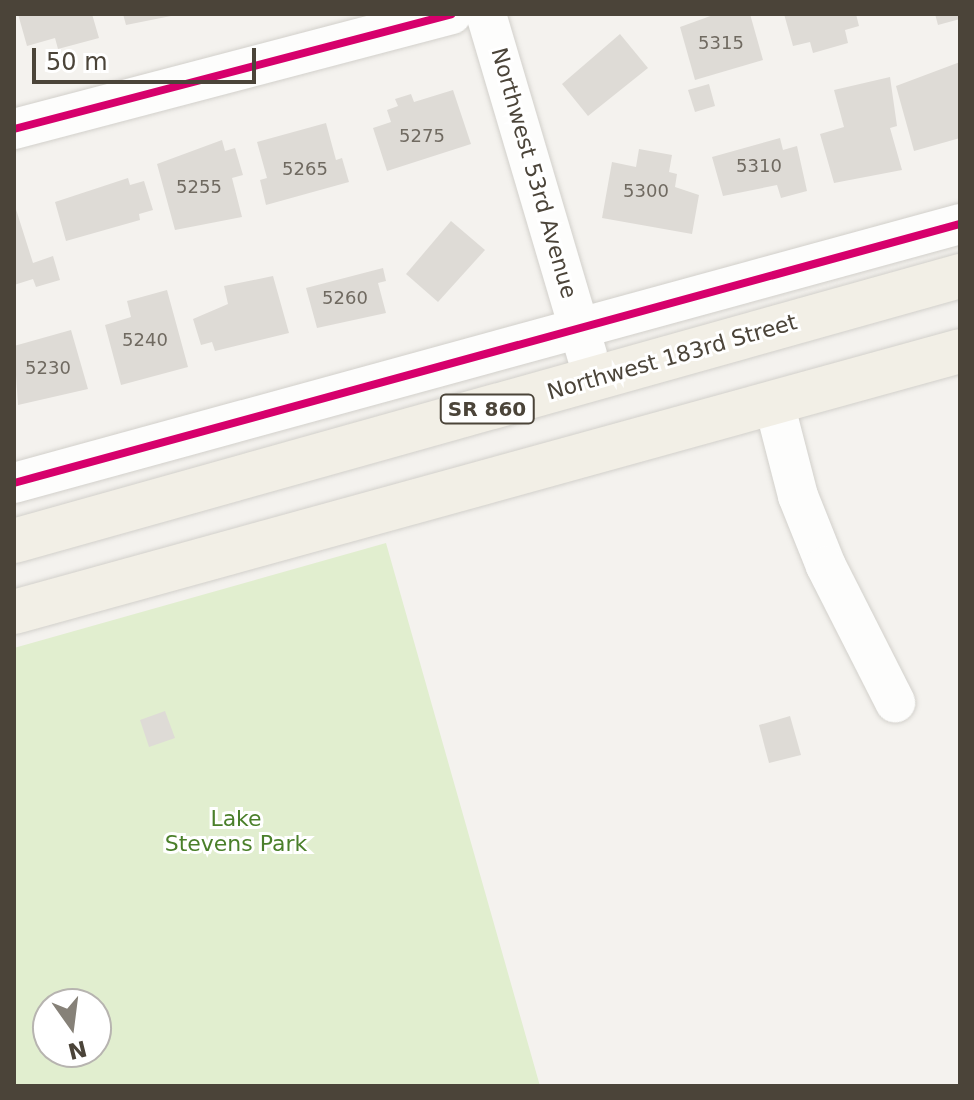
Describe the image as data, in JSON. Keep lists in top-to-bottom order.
{
  "streets": {
    "main road": ["Northwest 183rd Street", "SR 860"],
    "street": ["Northwest 53rd Avenue"]
  },
  "crossings": [
    ["Northwest 53rd Avenue", "Northwest 183rd Street"]
  ],
  "parks": ["Lake Stevens Park"],
  "house_numbers": [
    "5315",
    "5275",
    "5310",
    "5265",
    "5255",
    "5300",
    "5260",
    "5240",
    "5230"
  ],
  "scale_bar": "50 m",
  "north": "bottom"
}
